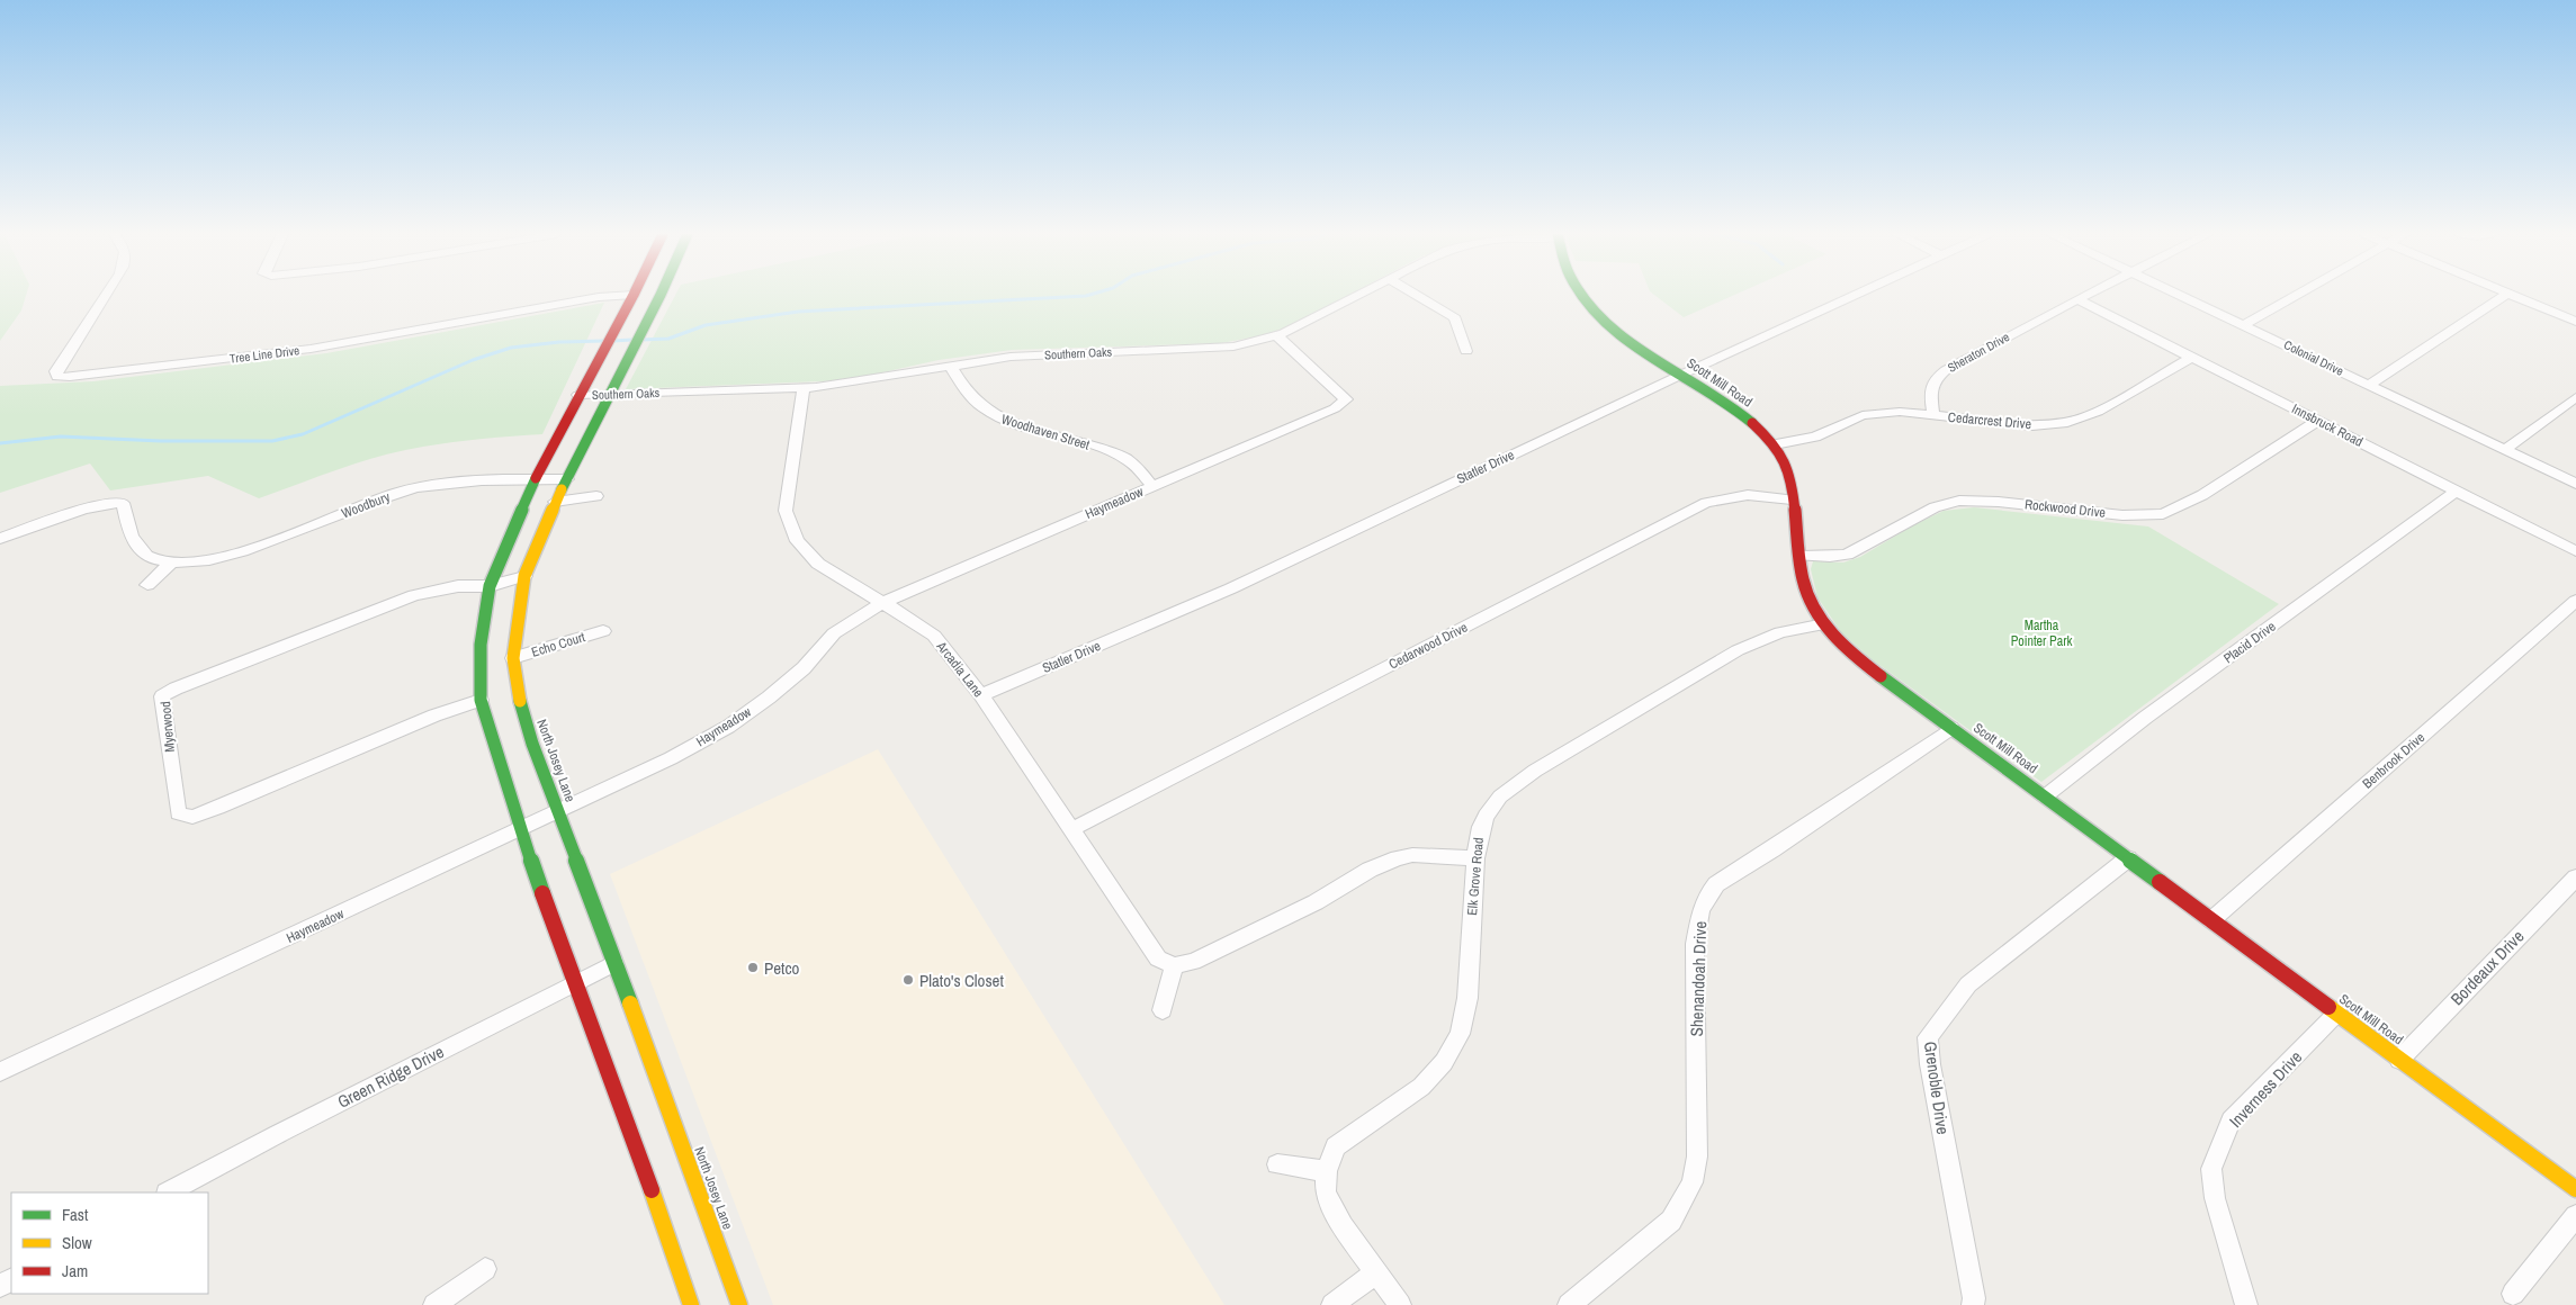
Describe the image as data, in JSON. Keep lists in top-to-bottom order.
{
  "streets": {
    "main road": ["Scott Mill Road", "North Josey Lane"],
    "street": [
      "Sheraton Drive",
      "Southern Oaks",
      "Tree Line Drive",
      "Colonial Drive",
      "Cedarcrest Drive",
      "Innsbruck Road",
      "Woodhaven Street",
      "Statler Drive",
      "Haymeadow",
      "Woodbury",
      "Rockwood Drive",
      "Placid Drive",
      "Echo Court",
      "Cedarwood Drive",
      "Arcadia Lane",
      "Myerwood",
      "Benbrook Drive",
      "Elk Grove Road",
      "Bordeaux Drive",
      "Shenandoah Drive",
      "Green Ridge Drive",
      "Grenoble Drive",
      "Inverness Drive"
    ]
  },
  "crossings": [
    ["Sheraton Drive", "Cedarcrest Drive"],
    ["Sheraton Drive", "Innsbruck Road"],
    ["Southern Oaks", "Woodhaven Street"],
    ["Southern Oaks", "Haymeadow"],
    ["Southern Oaks", "Arcadia Lane"],
    ["Southern Oaks", "North Josey Lane"],
    ["Scott Mill Road", "Cedarcrest Drive"],
    ["Scott Mill Road", "Statler Drive"],
    ["Scott Mill Road", "Rockwood Drive"],
    ["Scott Mill Road", "Placid Drive"],
    ["Scott Mill Road", "Cedarwood Drive"],
    ["Scott Mill Road", "Benbrook Drive"],
    ["Scott Mill Road", "Elk Grove Road"],
    ["Scott Mill Road", "Bordeaux Drive"],
    ["Scott Mill Road", "Shenandoah Drive"],
    ["Scott Mill Road", "Grenoble Drive"],
    ["Scott Mill Road", "Inverness Drive"],
    ["Cedarcrest Drive", "Innsbruck Road"],
    ["Innsbruck Road", "Rockwood Drive"],
    ["Innsbruck Road", "Placid Drive"],
    ["Woodhaven Street", "Haymeadow"],
    ["Statler Drive", "Arcadia Lane"],
    ["Haymeadow", "Arcadia Lane"],
    ["Haymeadow", "North Josey Lane"],
    ["Woodbury", "North Josey Lane"],
    ["Echo Court", "North Josey Lane"],
    ["Cedarwood Drive", "Arcadia Lane"],
    ["Myerwood", "North Josey Lane"],
    ["North Josey Lane", "Green Ridge Drive"]
  ],
  "parks": ["Martha Pointer Park"],
  "places": ["Petco", "Plato's Closet"],
  "legend": ["Fast", "Slow", "Jam"]
}
